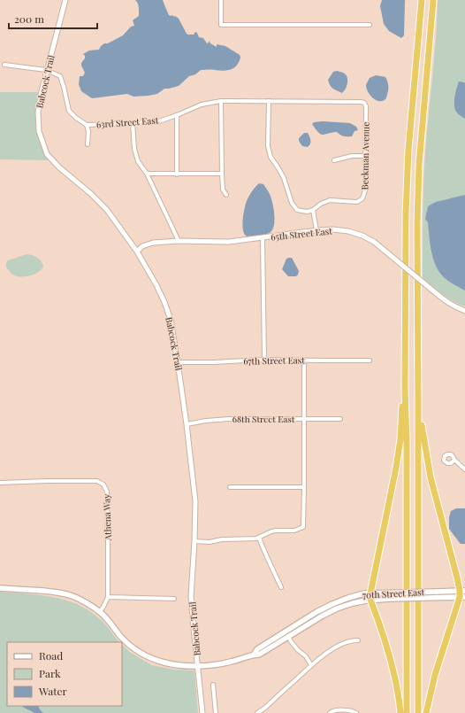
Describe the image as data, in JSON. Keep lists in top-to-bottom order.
{
  "streets": {
    "main road": ["70th Street East"],
    "street": [
      "Babcock Trail",
      "63rd Street East",
      "Beckman Avenue",
      "65th Street East",
      "67th Street East",
      "68th Street East",
      "Athena Way"
    ]
  },
  "crossings": [
    ["Babcock Trail", "63rd Street East"],
    ["Babcock Trail", "65th Street East"],
    ["Babcock Trail", "67th Street East"],
    ["Babcock Trail", "68th Street East"],
    ["Babcock Trail", "70th Street East"],
    ["63rd Street East", "Beckman Avenue"],
    ["Athena Way", "70th Street East"]
  ],
  "legend": ["Road", "Park", "Water"],
  "scale_bar": "200 m"
}
